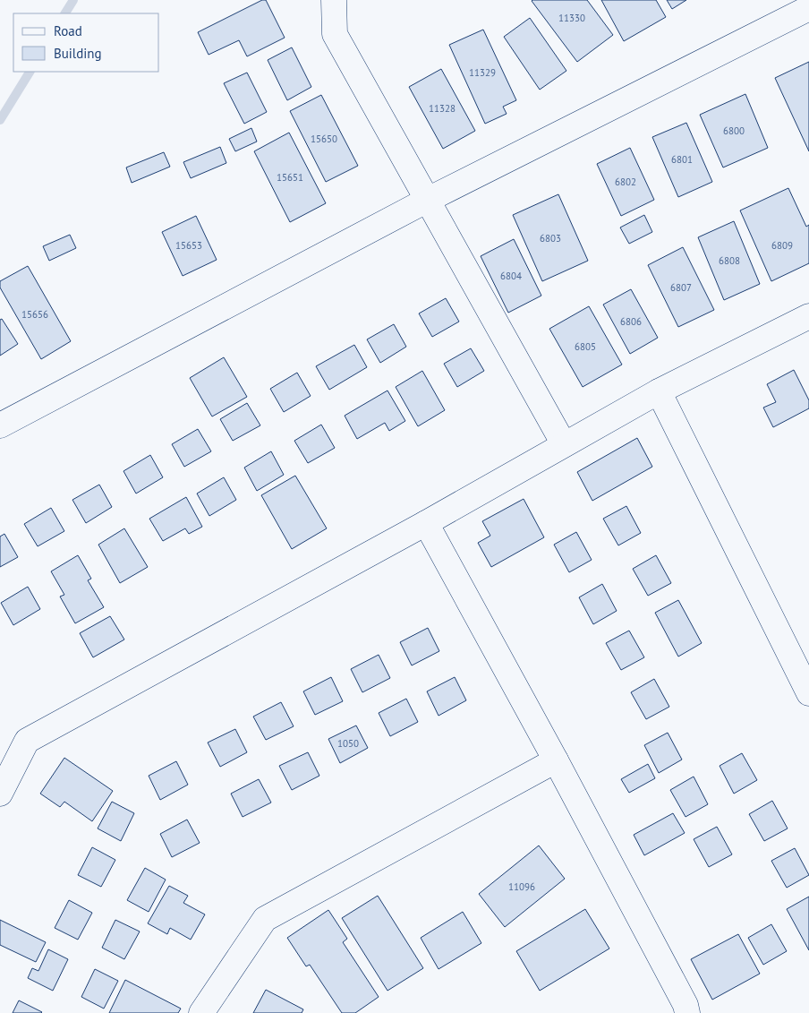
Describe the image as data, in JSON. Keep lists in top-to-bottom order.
{
  "house_numbers": [
    "11330",
    "11329",
    "11328",
    "6800",
    "15650",
    "6801",
    "15651",
    "6802",
    "6803",
    "15653",
    "6809",
    "6808",
    "6804",
    "6807",
    "15656",
    "6806",
    "6805",
    "1050",
    "11096"
  ],
  "legend": ["Road", "Building"]
}
